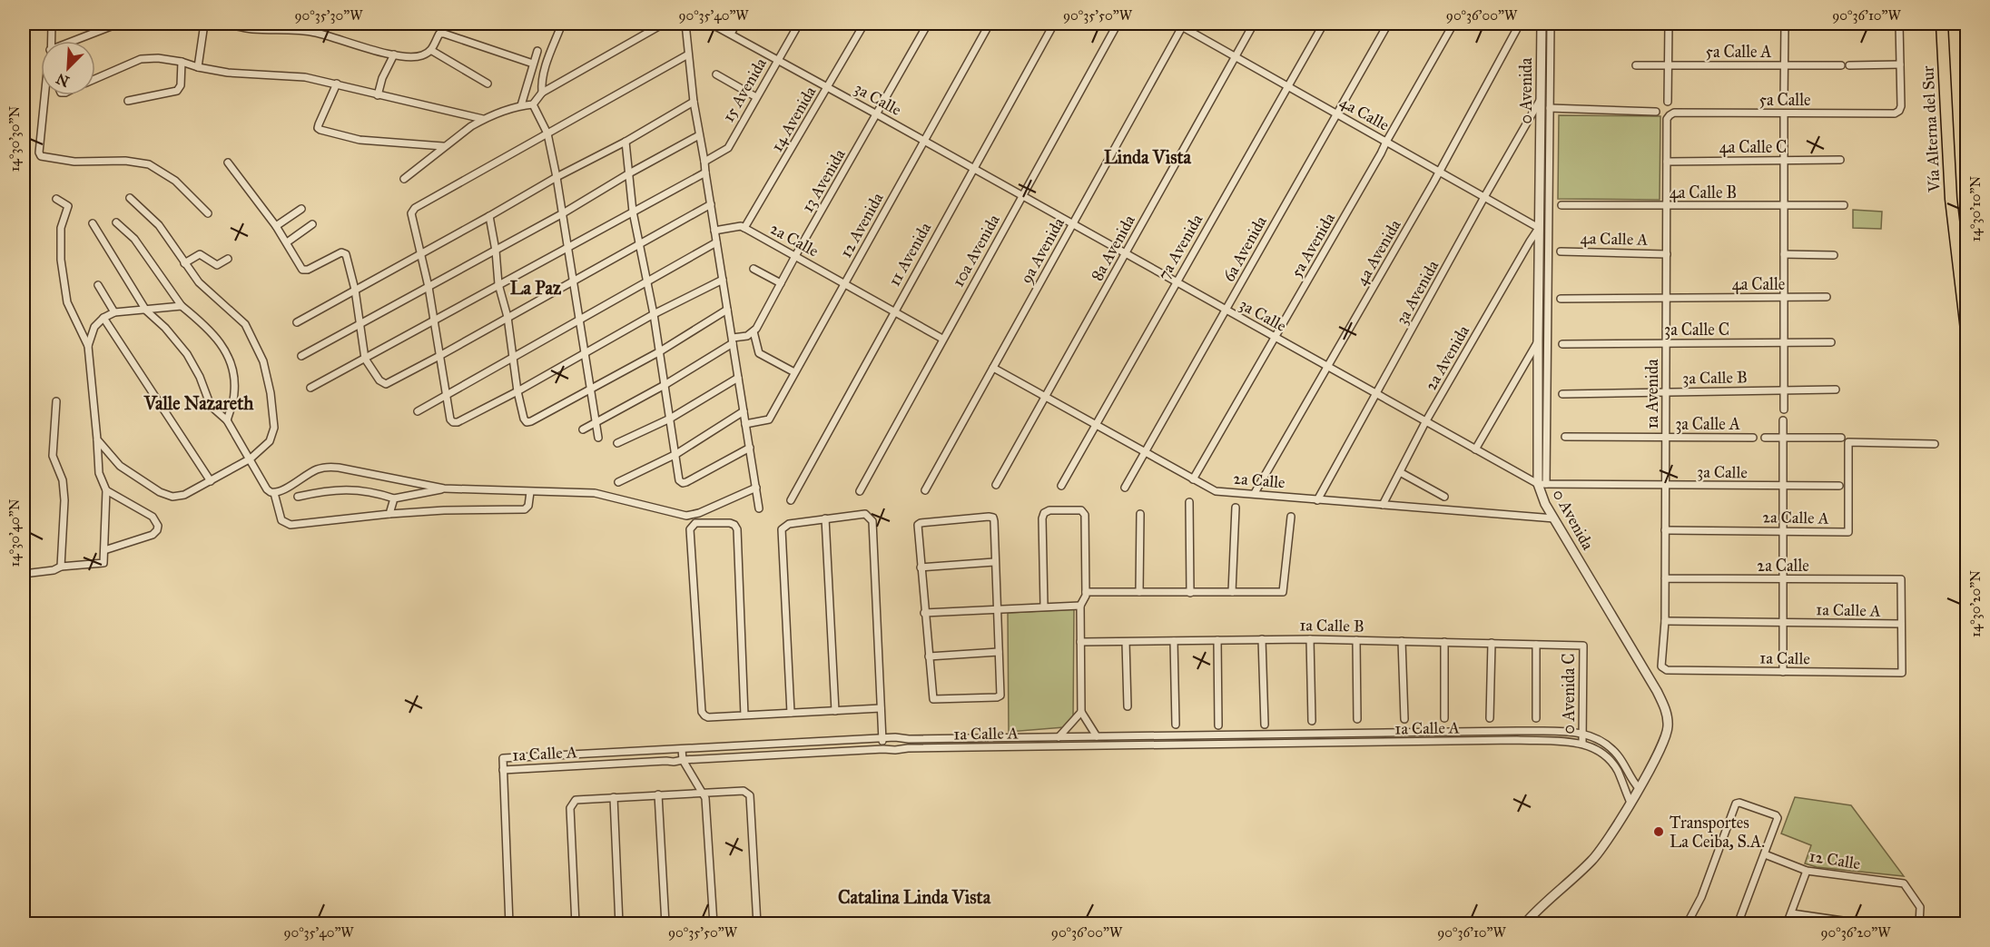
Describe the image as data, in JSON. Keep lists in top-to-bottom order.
{
  "streets": {
    "highway": ["Vía Alterna del Sur"],
    "street": [
      "5a Calle A",
      "15 Avenida",
      "0 Avenida",
      "3a Calle",
      "5a Calle",
      "4a Calle",
      "14 Avenida",
      "4a Calle C",
      "13 Avenida",
      "4a Calle B",
      "12 Avenida",
      "4a Calle A",
      "2a Calle",
      "5a Avenida",
      "7a Avenida",
      "8a Avenida",
      "6a Avenida",
      "10a Avenida",
      "9a Avenida",
      "4a Avenida",
      "11 Avenida",
      "3a Avenida",
      "3a Calle C",
      "2a Avenida",
      "3a Calle B",
      "1a Avenida",
      "3a Calle A",
      "2a Calle A",
      "1a Calle A",
      "1a Calle B",
      "1a Calle",
      "0 Avenida C",
      "12 Calle"
    ]
  },
  "crossings": [
    ["15 Avenida", "3a Calle"],
    ["0 Avenida", "3a Calle"],
    ["0 Avenida", "4a Calle"],
    ["0 Avenida", "2a Calle"],
    ["0 Avenida", "3a Avenida"],
    ["0 Avenida", "2a Avenida"],
    ["0 Avenida", "1a Calle A"],
    ["3a Calle", "14 Avenida"],
    ["3a Calle", "13 Avenida"],
    ["3a Calle", "12 Avenida"],
    ["3a Calle", "5a Avenida"],
    ["3a Calle", "7a Avenida"],
    ["3a Calle", "8a Avenida"],
    ["3a Calle", "6a Avenida"],
    ["3a Calle", "10a Avenida"],
    ["3a Calle", "9a Avenida"],
    ["3a Calle", "4a Avenida"],
    ["3a Calle", "11 Avenida"],
    ["3a Calle", "3a Avenida"],
    ["3a Calle", "2a Avenida"],
    ["3a Calle", "1a Avenida"],
    ["5a Calle", "1a Avenida"],
    ["4a Calle", "5a Avenida"],
    ["4a Calle", "7a Avenida"],
    ["4a Calle", "8a Avenida"],
    ["4a Calle", "6a Avenida"],
    ["4a Calle", "9a Avenida"],
    ["4a Calle", "4a Avenida"],
    ["4a Calle", "3a Avenida"],
    ["4a Calle", "2a Avenida"],
    ["4a Calle", "1a Avenida"],
    ["14 Avenida", "2a Calle"],
    ["4a Calle C", "1a Avenida"],
    ["13 Avenida", "2a Calle"],
    ["4a Calle B", "1a Avenida"],
    ["12 Avenida", "2a Calle"],
    ["4a Calle A", "1a Avenida"],
    ["2a Calle", "5a Avenida"],
    ["2a Calle", "7a Avenida"],
    ["2a Calle", "8a Avenida"],
    ["2a Calle", "6a Avenida"],
    ["2a Calle", "10a Avenida"],
    ["2a Calle", "9a Avenida"],
    ["2a Calle", "4a Avenida"],
    ["2a Calle", "11 Avenida"],
    ["2a Calle", "3a Avenida"],
    ["2a Calle", "2a Avenida"],
    ["2a Calle", "1a Avenida"],
    ["2a Calle", "1a Calle A"],
    ["2a Calle", "1a Calle"],
    ["3a Calle C", "1a Avenida"],
    ["3a Calle B", "1a Avenida"],
    ["1a Avenida", "3a Calle A"],
    ["1a Avenida", "2a Calle A"],
    ["1a Avenida", "1a Calle A"],
    ["1a Avenida", "1a Calle"],
    ["1a Calle A", "1a Calle"],
    ["1a Calle A", "0 Avenida C"],
    ["1a Calle B", "0 Avenida C"]
  ],
  "districts": [
    "Linda Vista",
    "La Paz",
    "Valle Nazareth",
    "Catalina Linda Vista"
  ],
  "places": ["Transportes La Ceiba, S.A."],
  "north": "bottom left",
  "coordinates": [
    "90°35'30\"W",
    "90°35'40\"W",
    "90°35'50\"W",
    "90°36'00\"W",
    "90°36'10\"W",
    "14°30'30\"N",
    "14°30'10\"N",
    "14°30'40\"N",
    "14°30'20\"N",
    "90°36'20\"W"
  ]
}
